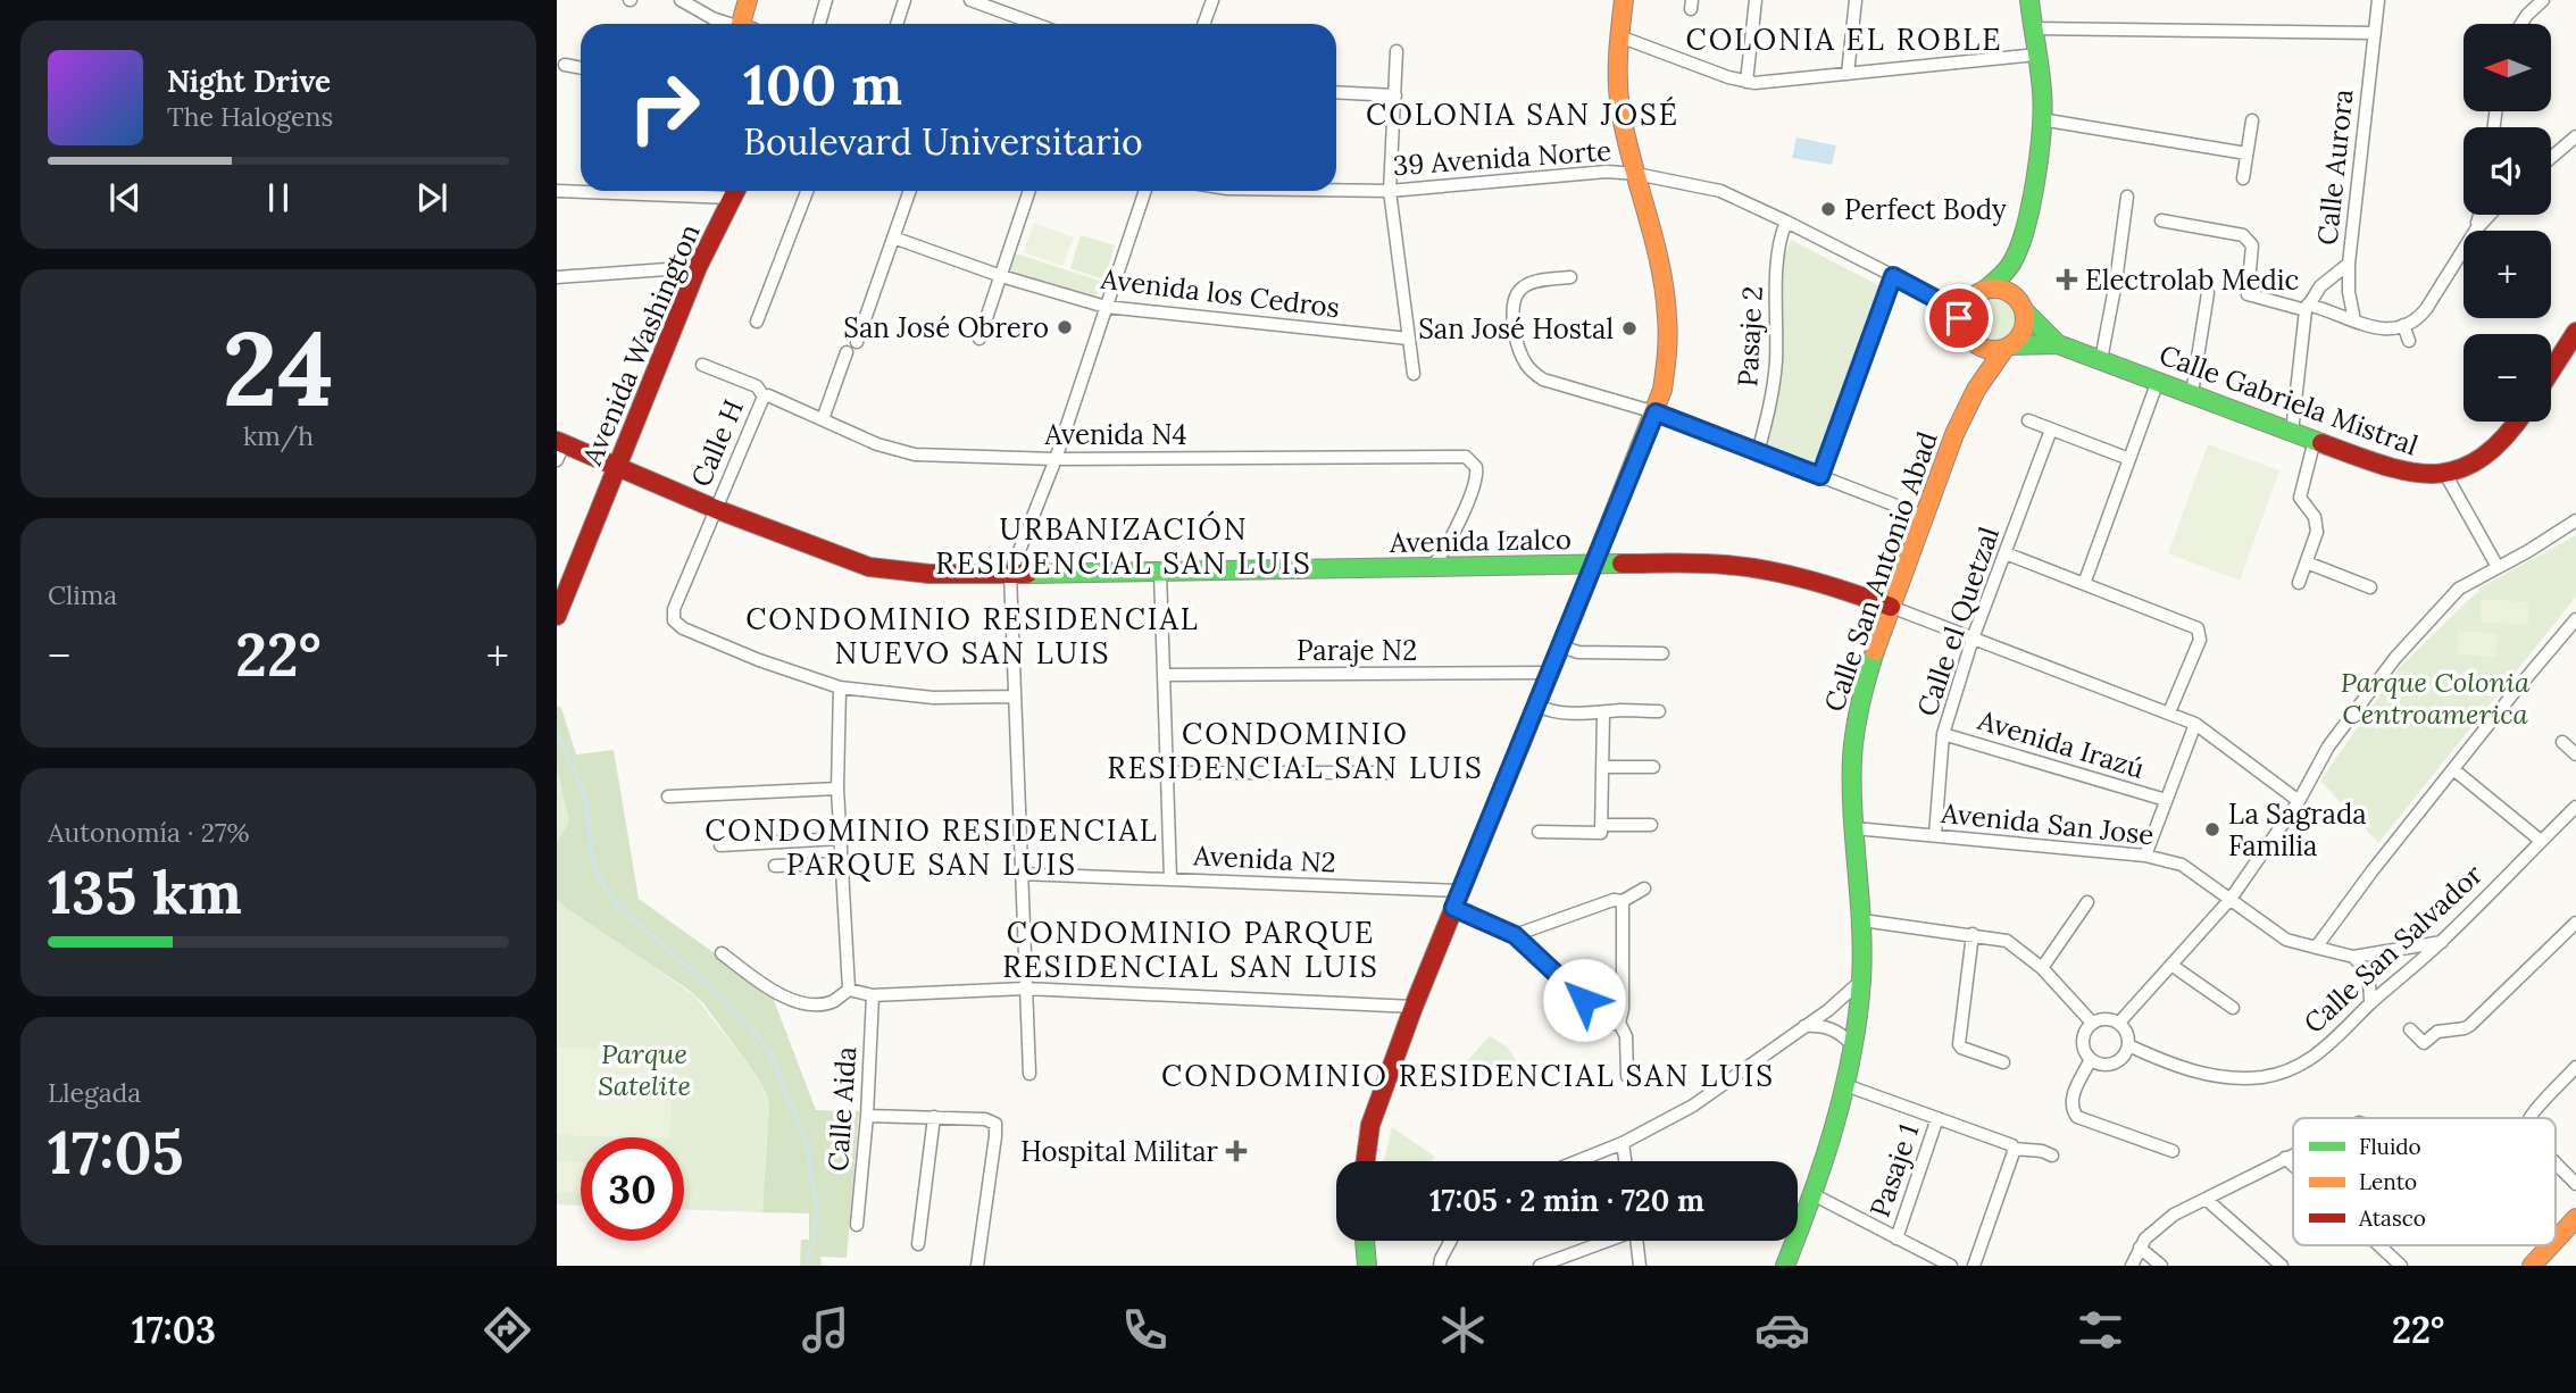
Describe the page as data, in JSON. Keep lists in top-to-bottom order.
{
  "streets": {
    "street": [
      "39 Avenida Norte",
      "Calle Aurora",
      "Avenida los Cedros",
      "Pasaje 2",
      "Avenida Washington",
      "Calle Gabriela Mistral",
      "Avenida N4",
      "Calle H",
      "Avenida Izalco",
      "Calle San Antonio Abad",
      "Calle el Quetzal",
      "Paraje N2",
      "Avenida Irazú",
      "Avenida San Jose",
      "Avenida N2",
      "Calle San Salvador",
      "Calle Aida",
      "Pasaje 1"
    ]
  },
  "crossings": [
    ["39 Avenida Norte", "Pasaje 2"],
    ["39 Avenida Norte", "Calle Gabriela Mistral"],
    ["39 Avenida Norte", "Calle San Antonio Abad"],
    ["Avenida Washington", "Avenida Izalco"],
    ["Calle Gabriela Mistral", "Calle San Antonio Abad"],
    ["Avenida N4", "Calle H"],
    ["Avenida N4", "Avenida Izalco"],
    ["Calle H", "Avenida Izalco"],
    ["Avenida Izalco", "Calle San Antonio Abad"],
    ["Avenida Izalco", "Calle el Quetzal"],
    ["Calle San Antonio Abad", "Avenida San Jose"],
    ["Calle el Quetzal", "Avenida Irazú"],
    ["Calle el Quetzal", "Avenida San Jose"],
    ["Avenida San Jose", "Calle San Salvador"]
  ],
  "districts": [
    "COLONIA EL ROBLE",
    "COLONIA SAN JOSÉ",
    "URBANIZACIÓN RESIDENCIAL SAN LUIS",
    "CONDOMINIO RESIDENCIAL NUEVO SAN LUIS",
    "CONDOMINIO RESIDENCIAL SAN LUIS",
    "CONDOMINIO RESIDENCIAL PARQUE SAN LUIS",
    "CONDOMINIO PARQUE RESIDENCIAL SAN LUIS",
    "CONDOMINIO RESIDENCIAL SAN LUIS"
  ],
  "parks": ["Parque Colonia Centroamerica", "Parque Satelite"],
  "places": {
    "other": [
      "Perfect Body",
      "San José Obrero",
      "San José Hostal",
      "La Sagrada Familia"
    ],
    "health": ["Electrolab Medic", "Hospital Militar"]
  },
  "legend": ["Fluido", "Lento", "Atasco"],
  "north": "left",
  "page": {
    "map_buttons": ["+", "−"],
    "turn": ["100 m", "Boulevard Universitario"],
    "song": ["Night Drive", "The Halogens"],
    "tile": [
      ["24", "km/h"],
      "Clima",
      ["Autonomía · 27%", "135 km"],
      ["Llegada", "17:05"]
    ],
    "heat": ["−", "22°", "+"],
    "limit": "30",
    "trip": "17:05 · 2 min · 720 m",
    "tabs": ["17:03", "22°"]
  }
}
